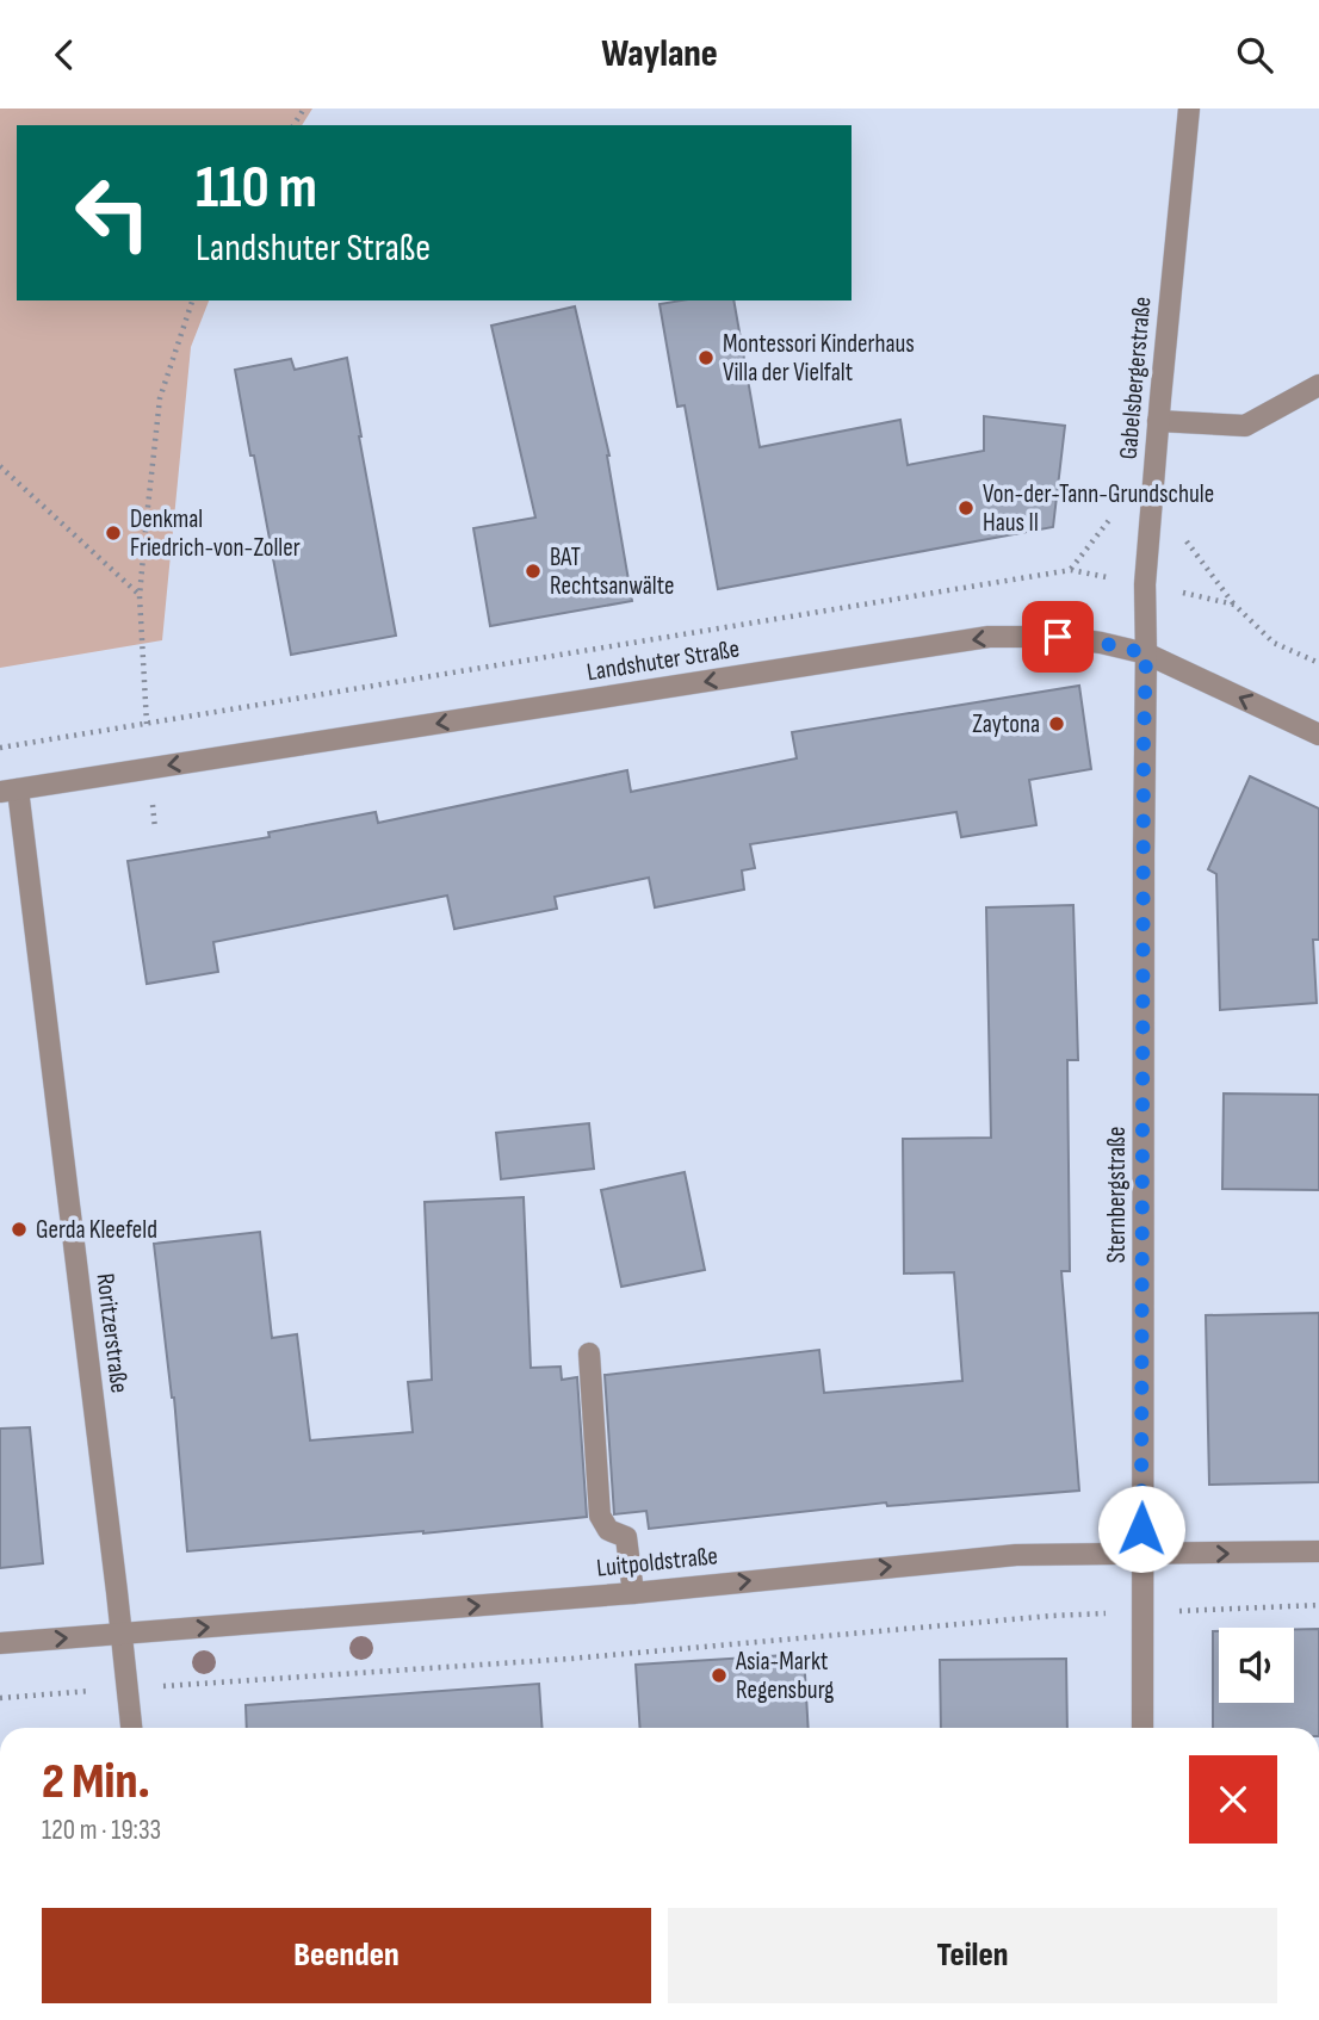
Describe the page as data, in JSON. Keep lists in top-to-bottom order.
{
  "streets": {
    "street": [
      "Gabelsbergerstraße",
      "Landshuter Straße",
      "Sternbergstraße",
      "Roritzerstraße",
      "Luitpoldstraße"
    ]
  },
  "crossings": [
    ["Gabelsbergerstraße", "Landshuter Straße"],
    ["Gabelsbergerstraße", "Sternbergstraße"],
    ["Landshuter Straße", "Sternbergstraße"],
    ["Landshuter Straße", "Roritzerstraße"],
    ["Sternbergstraße", "Luitpoldstraße"],
    ["Roritzerstraße", "Luitpoldstraße"]
  ],
  "one_way": ["Landshuter Straße", "Luitpoldstraße"],
  "places": [
    "Montessori Kinderhaus Villa der Vielfalt",
    "Von-der-Tann-Grundschule Haus II",
    "Denkmal Friedrich-von-Zoller",
    "BAT Rechtsanwälte",
    "Zaytona",
    "Gerda Kleefeld",
    "Asia-Markt Regensburg"
  ],
  "page": {
    "header": "Waylane",
    "turn": ["110 m", "Landshuter Straße"],
    "heading": ["2 Min.", "120 m · 19:33"],
    "buttons": ["Beenden", "Teilen"]
  }
}
